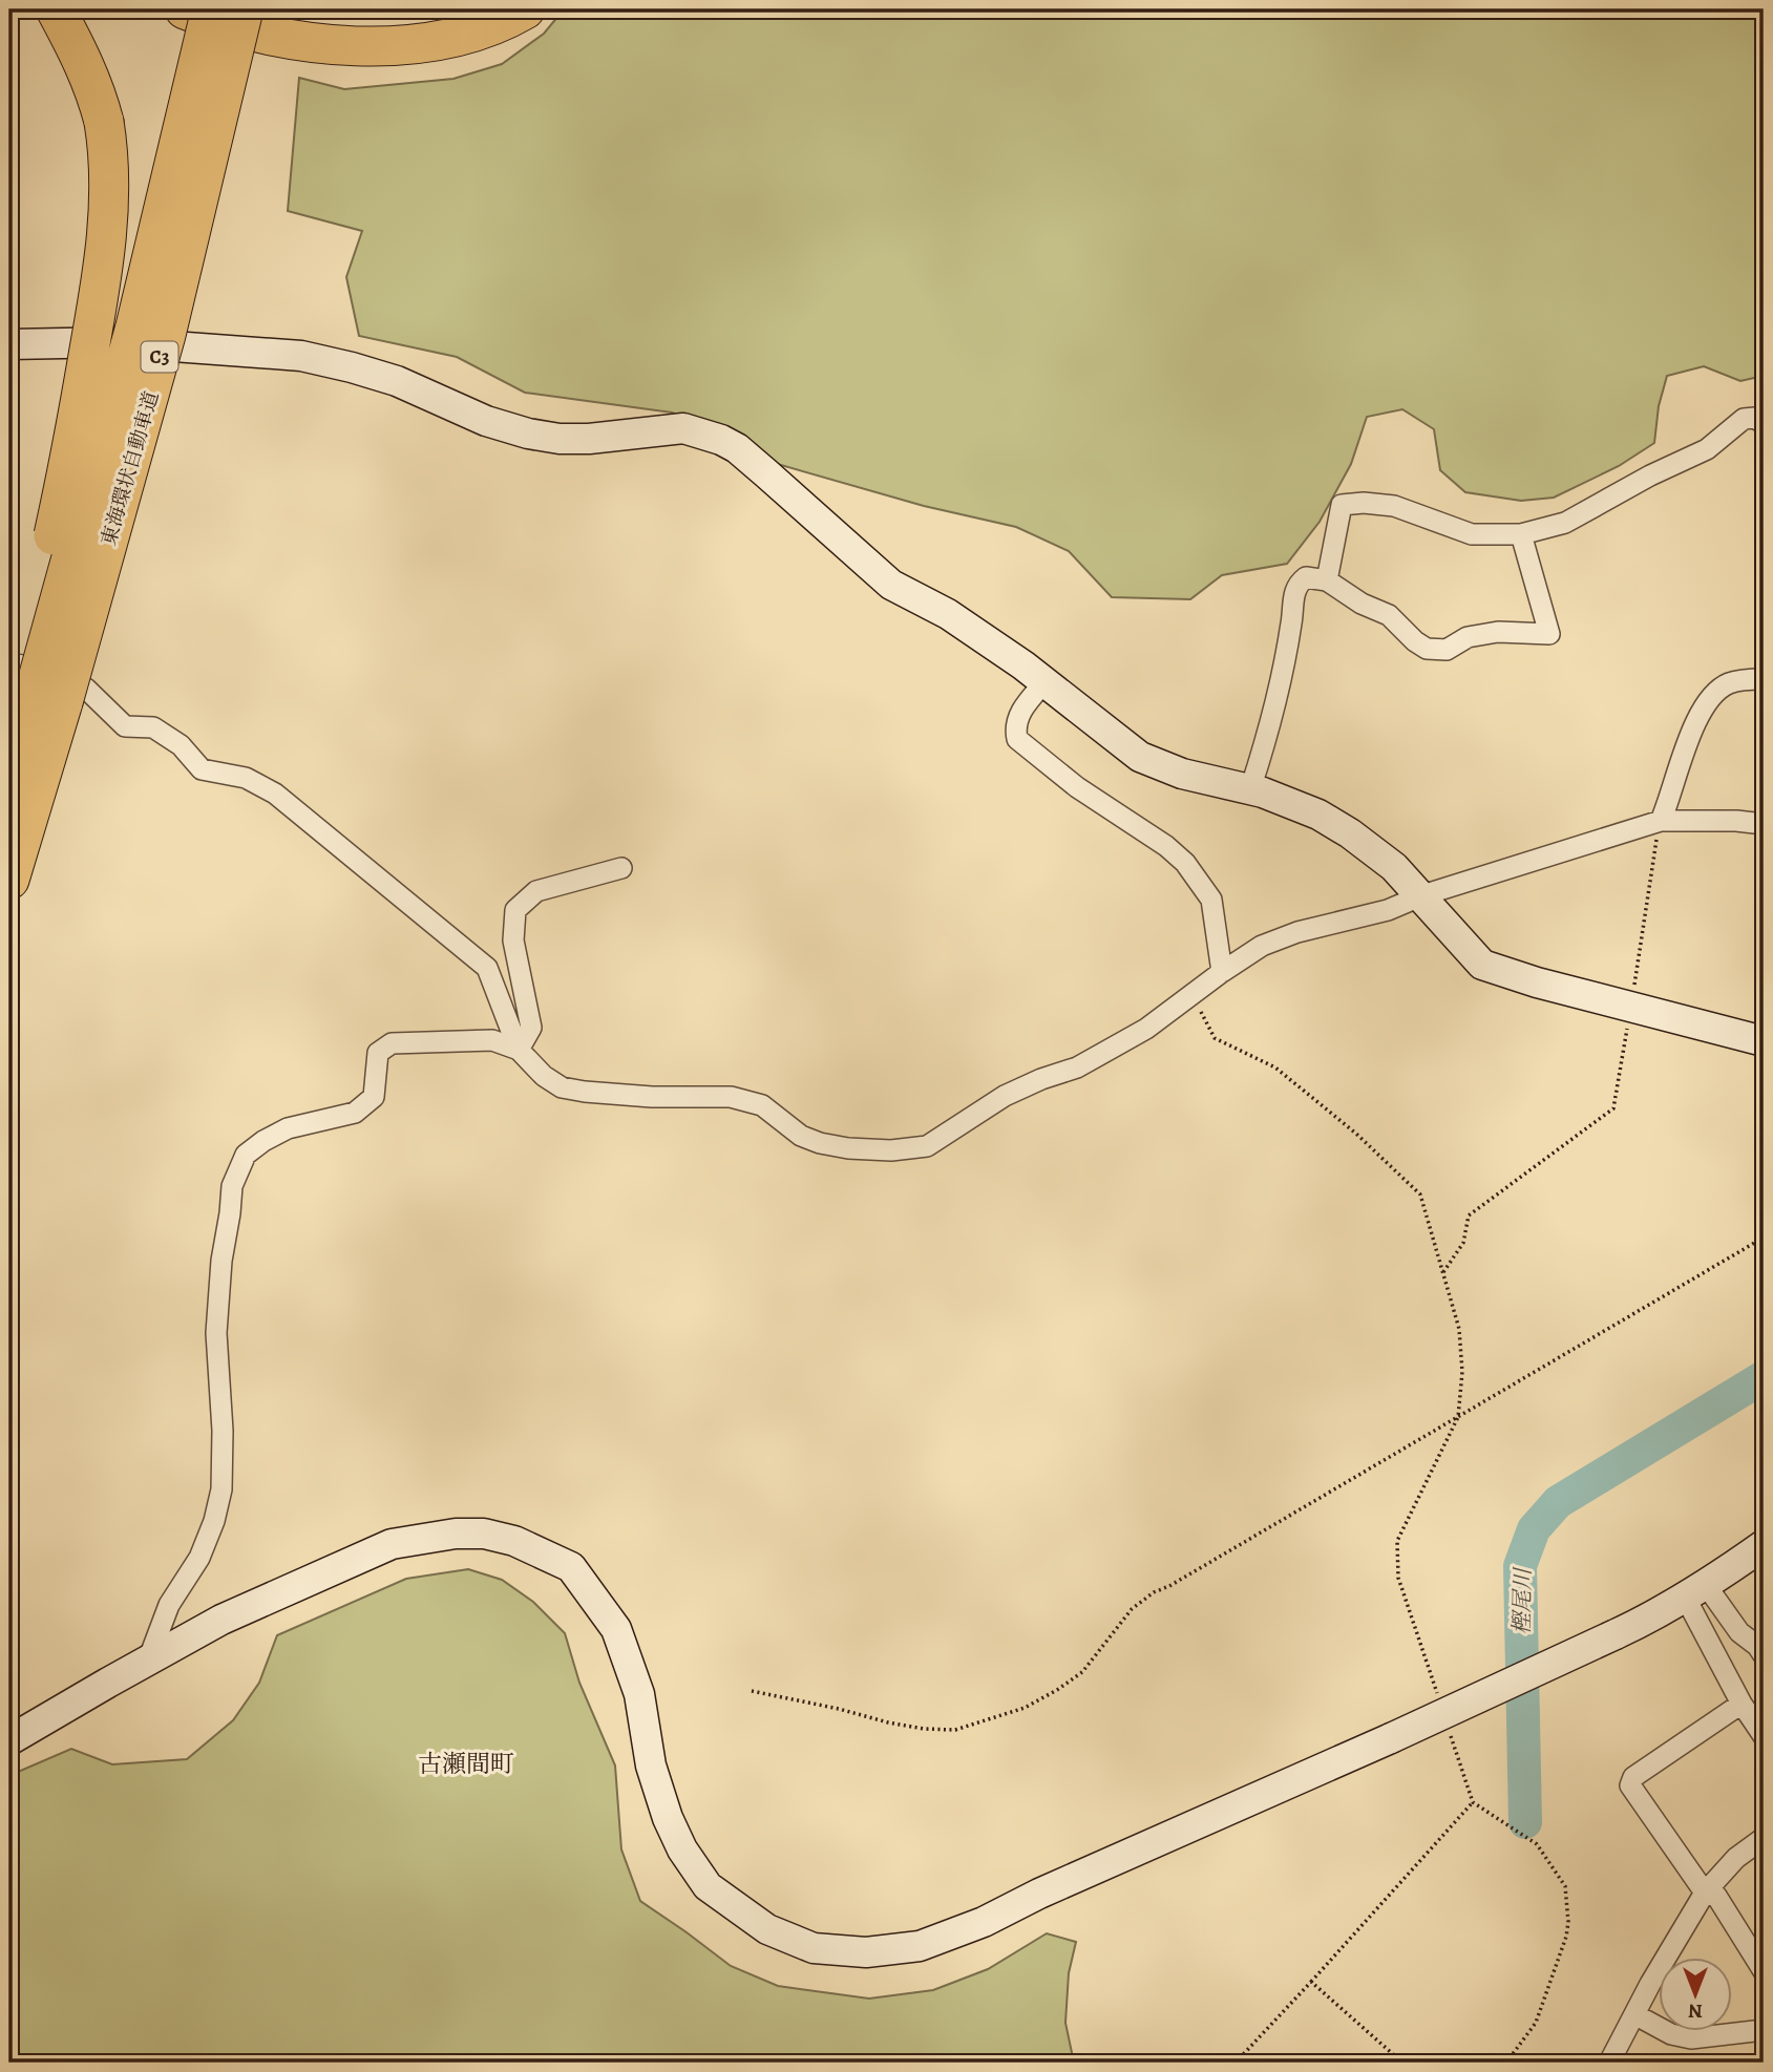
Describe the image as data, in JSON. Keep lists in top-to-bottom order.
{
  "streets": {
    "highway": ["C3", "東海環状自動車道"]
  },
  "districts": ["古瀬間町"],
  "water": ["樫尾川"],
  "north": "bottom"
}
